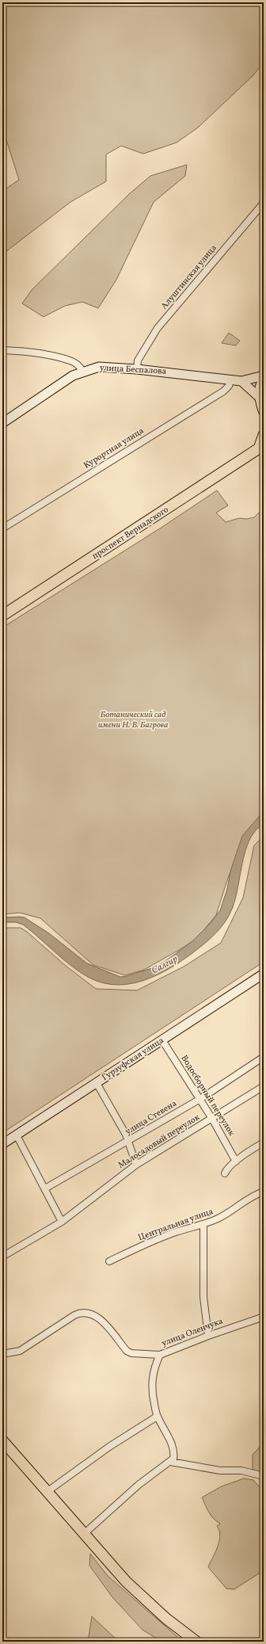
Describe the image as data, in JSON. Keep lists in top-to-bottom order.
{
  "streets": {
    "main road": ["улица Беспалова", "проспект Вернадского", "Гурзуфская улица"],
    "street": [
      "Алуштинская улица",
      "Курортная улица",
      "Водосборный переулок",
      "улица Стевена",
      "Малосадовый переулок",
      "Центральная улица",
      "улица Оленчука"
    ]
  },
  "crossings": [
    ["Алуштинская улица", "улица Беспалова"],
    ["улица Беспалова", "Курортная улица"],
    ["Гурзуфская улица", "Водосборный переулок"],
    ["Водосборный переулок", "улица Стевена"],
    ["Водосборный переулок", "Малосадовый переулок"]
  ],
  "water": ["Салгир"],
  "parks": ["Ботанический сад имени Н. В. Багрова"]
}
